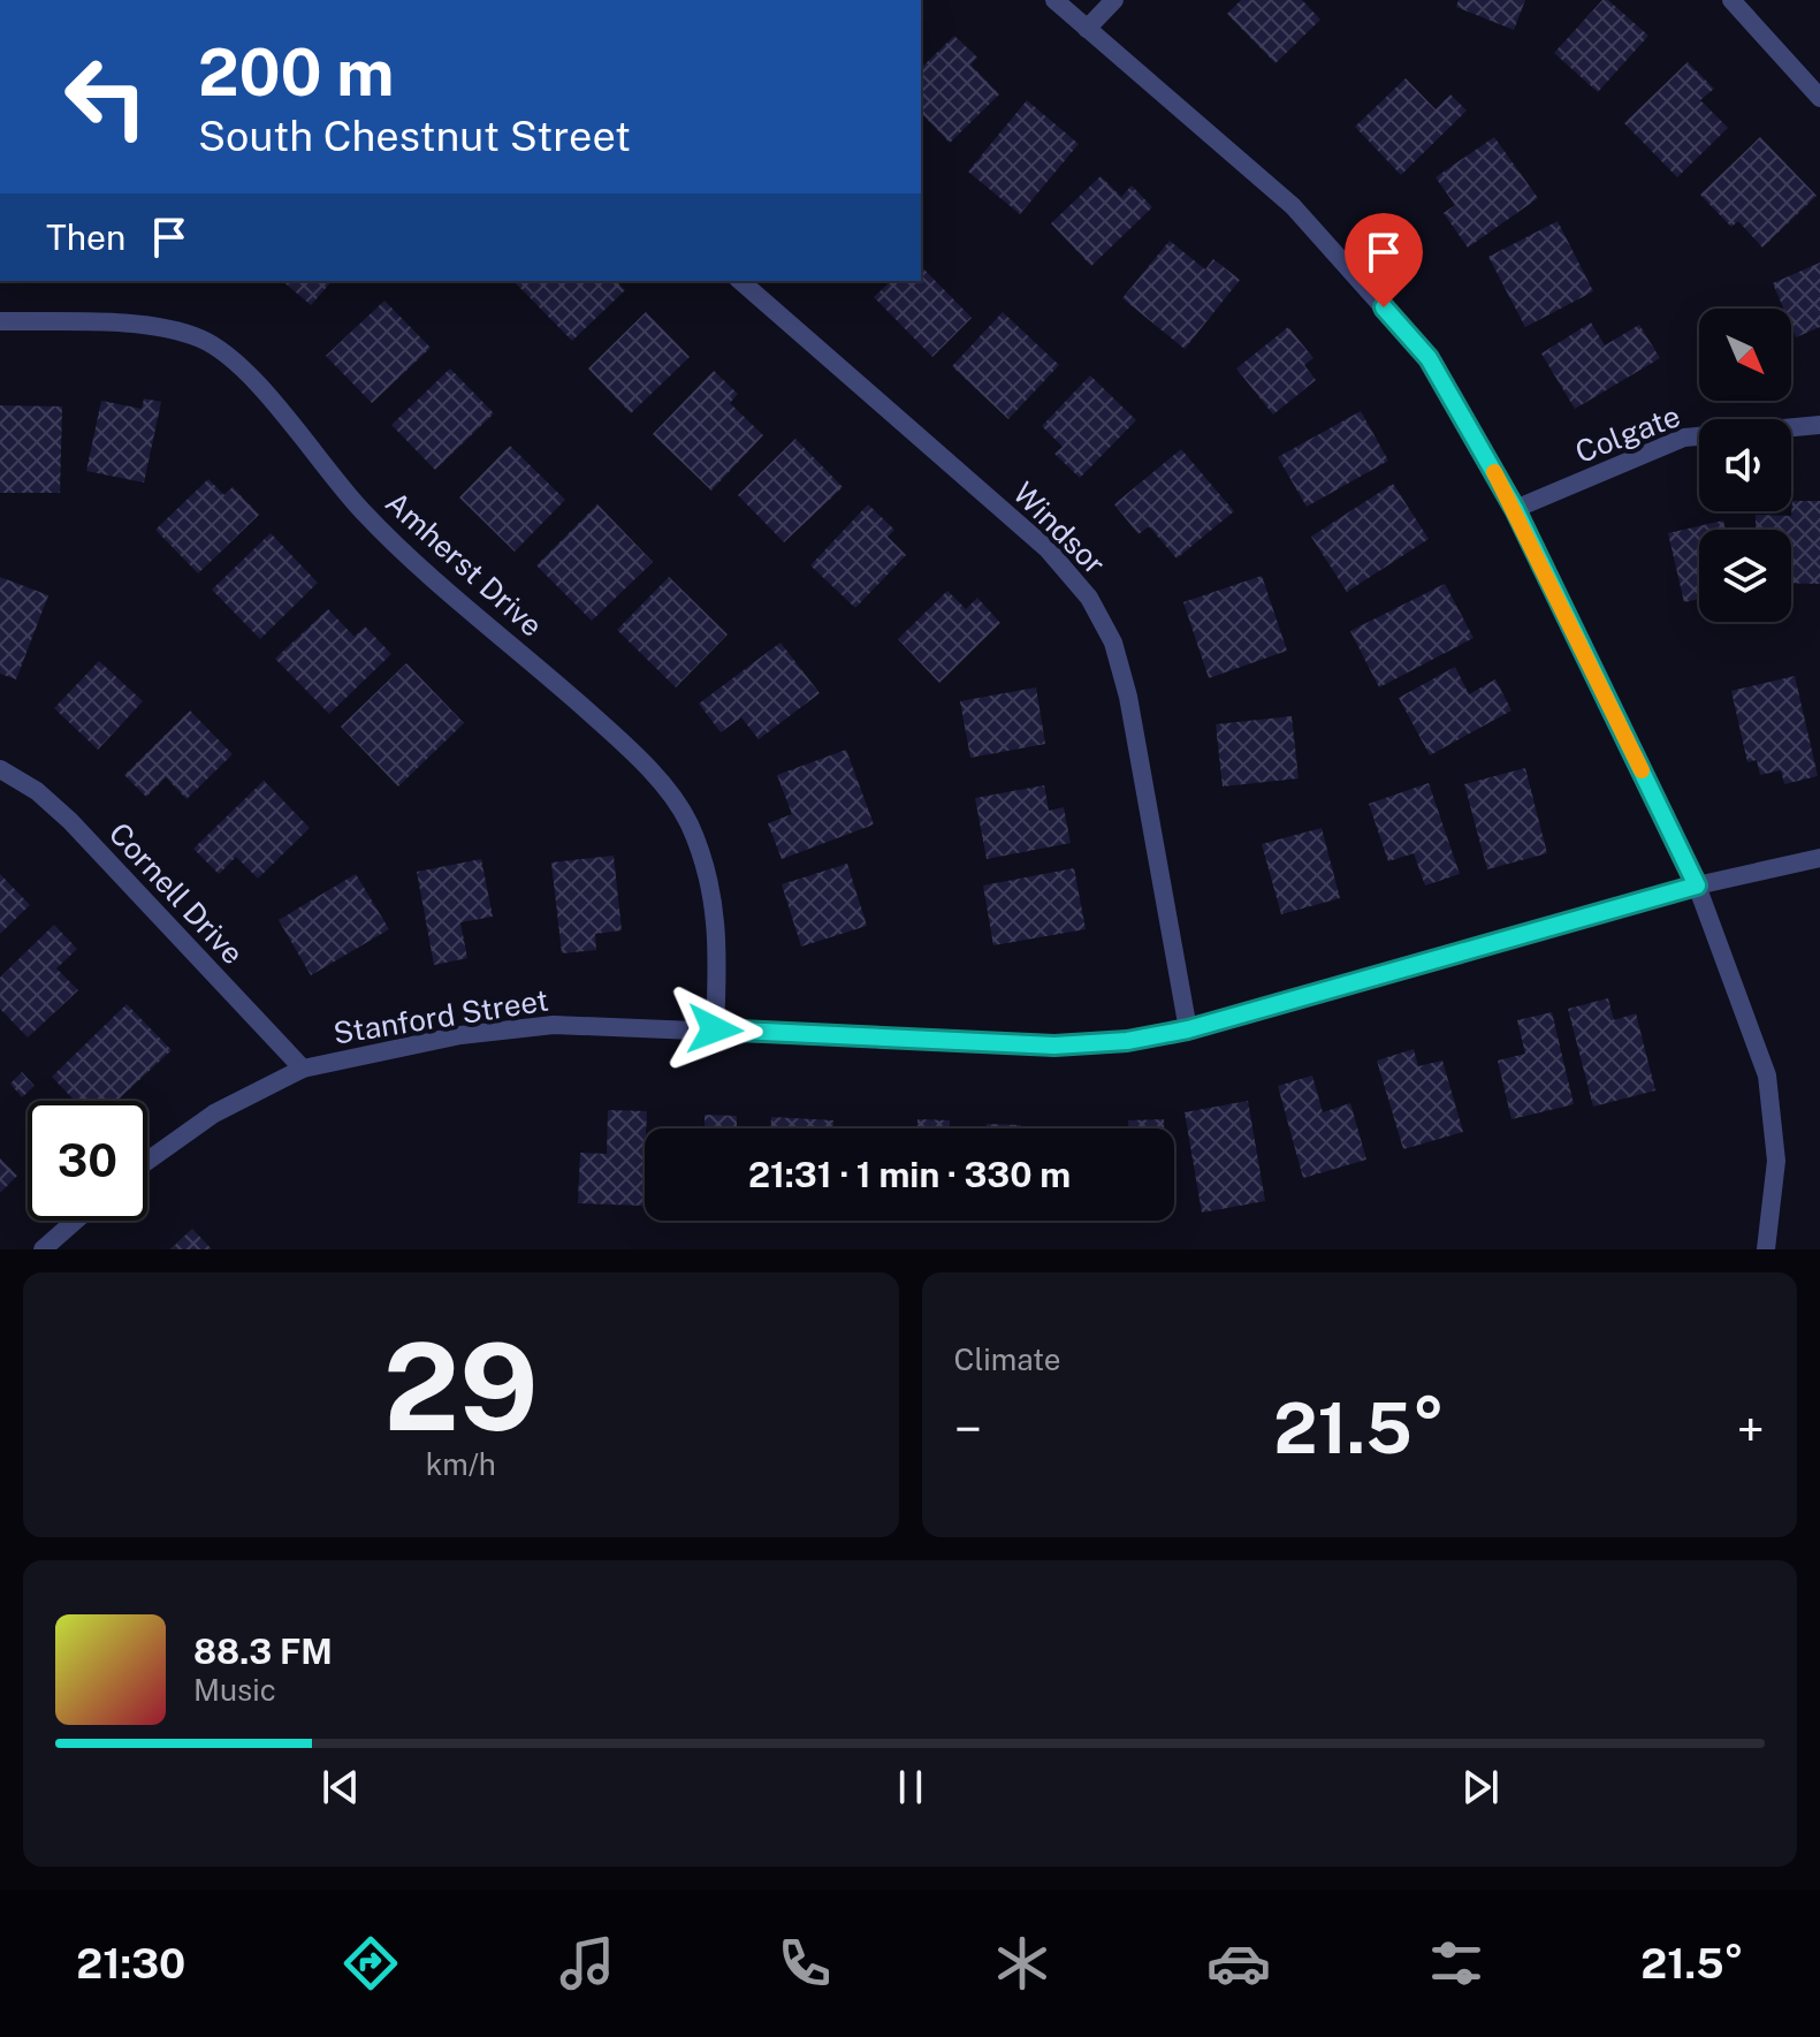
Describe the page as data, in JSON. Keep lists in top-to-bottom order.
{
  "streets": {
    "street": [
      "Colgate",
      "Windsor",
      "Amherst Drive",
      "Cornell Drive",
      "Stanford Street"
    ]
  },
  "crossings": [
    ["Windsor", "Stanford Street"],
    ["Amherst Drive", "Stanford Street"],
    ["Cornell Drive", "Stanford Street"]
  ],
  "north": "bottom right",
  "page": {
    "turn": ["200 m", "South Chestnut Street"],
    "then": "Then",
    "limit": "30",
    "trip": "21:31 · 1 min · 330 m",
    "tile": [
      ["29", "km/h"],
      "Climate"
    ],
    "heat": ["−", "21.5°", "+"],
    "song": ["88.3 FM", "Music"],
    "tabs": ["21:30", "21.5°"]
  }
}
